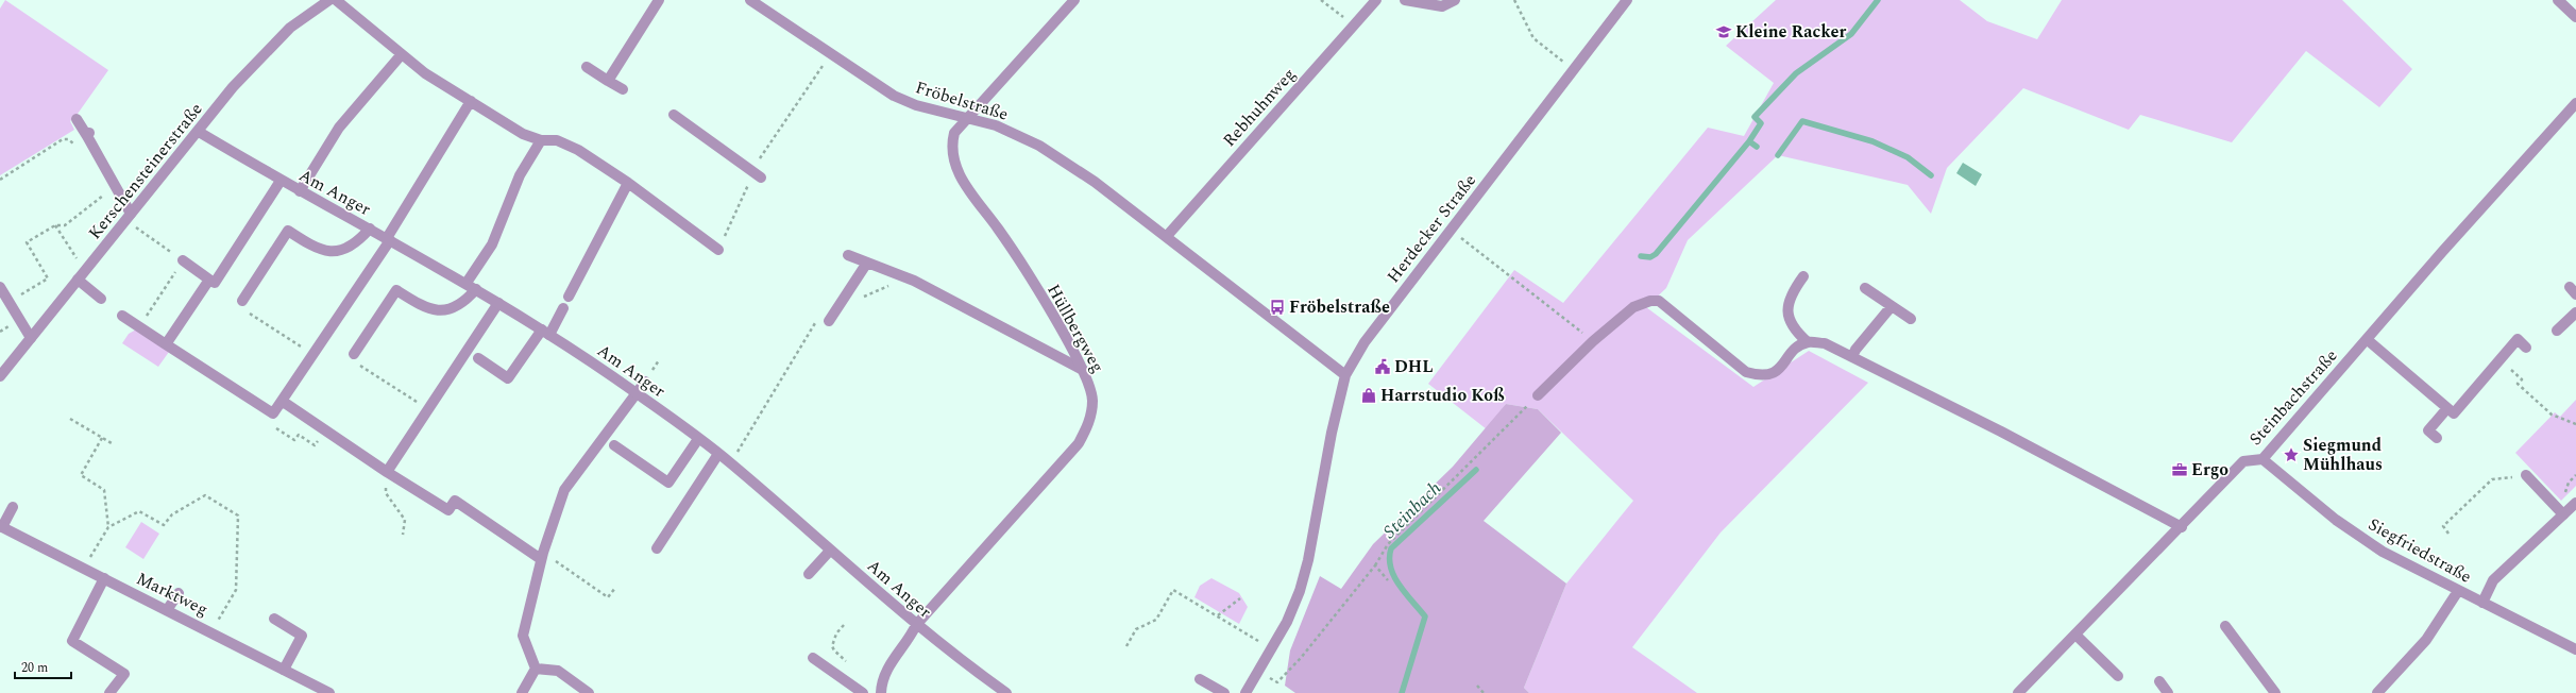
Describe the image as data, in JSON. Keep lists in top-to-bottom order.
{
  "streets": {
    "street": [
      "Fröbelstraße",
      "Rebhuhnweg",
      "Kerschensteinerstraße",
      "Am Anger",
      "Herdecker Straße",
      "Hüllbergweg",
      "Steinbachstraße",
      "Siegfriedstraße",
      "Marktweg"
    ]
  },
  "crossings": [
    ["Fröbelstraße", "Rebhuhnweg"],
    ["Fröbelstraße", "Herdecker Straße"],
    ["Fröbelstraße", "Hüllbergweg"],
    ["Kerschensteinerstraße", "Am Anger"],
    ["Am Anger", "Hüllbergweg"],
    ["Steinbachstraße", "Siegfriedstraße"]
  ],
  "water": ["Steinbach"],
  "places": {
    "school or university": ["Kleine Racker"],
    "bus stop": ["Fröbelstraße"],
    "public building": ["DHL"],
    "shop": ["Harrstudio Koß"],
    "place": ["Siegmund Mühlhaus"],
    "office": ["Ergo"]
  },
  "scale_bar": "20 m"
}
